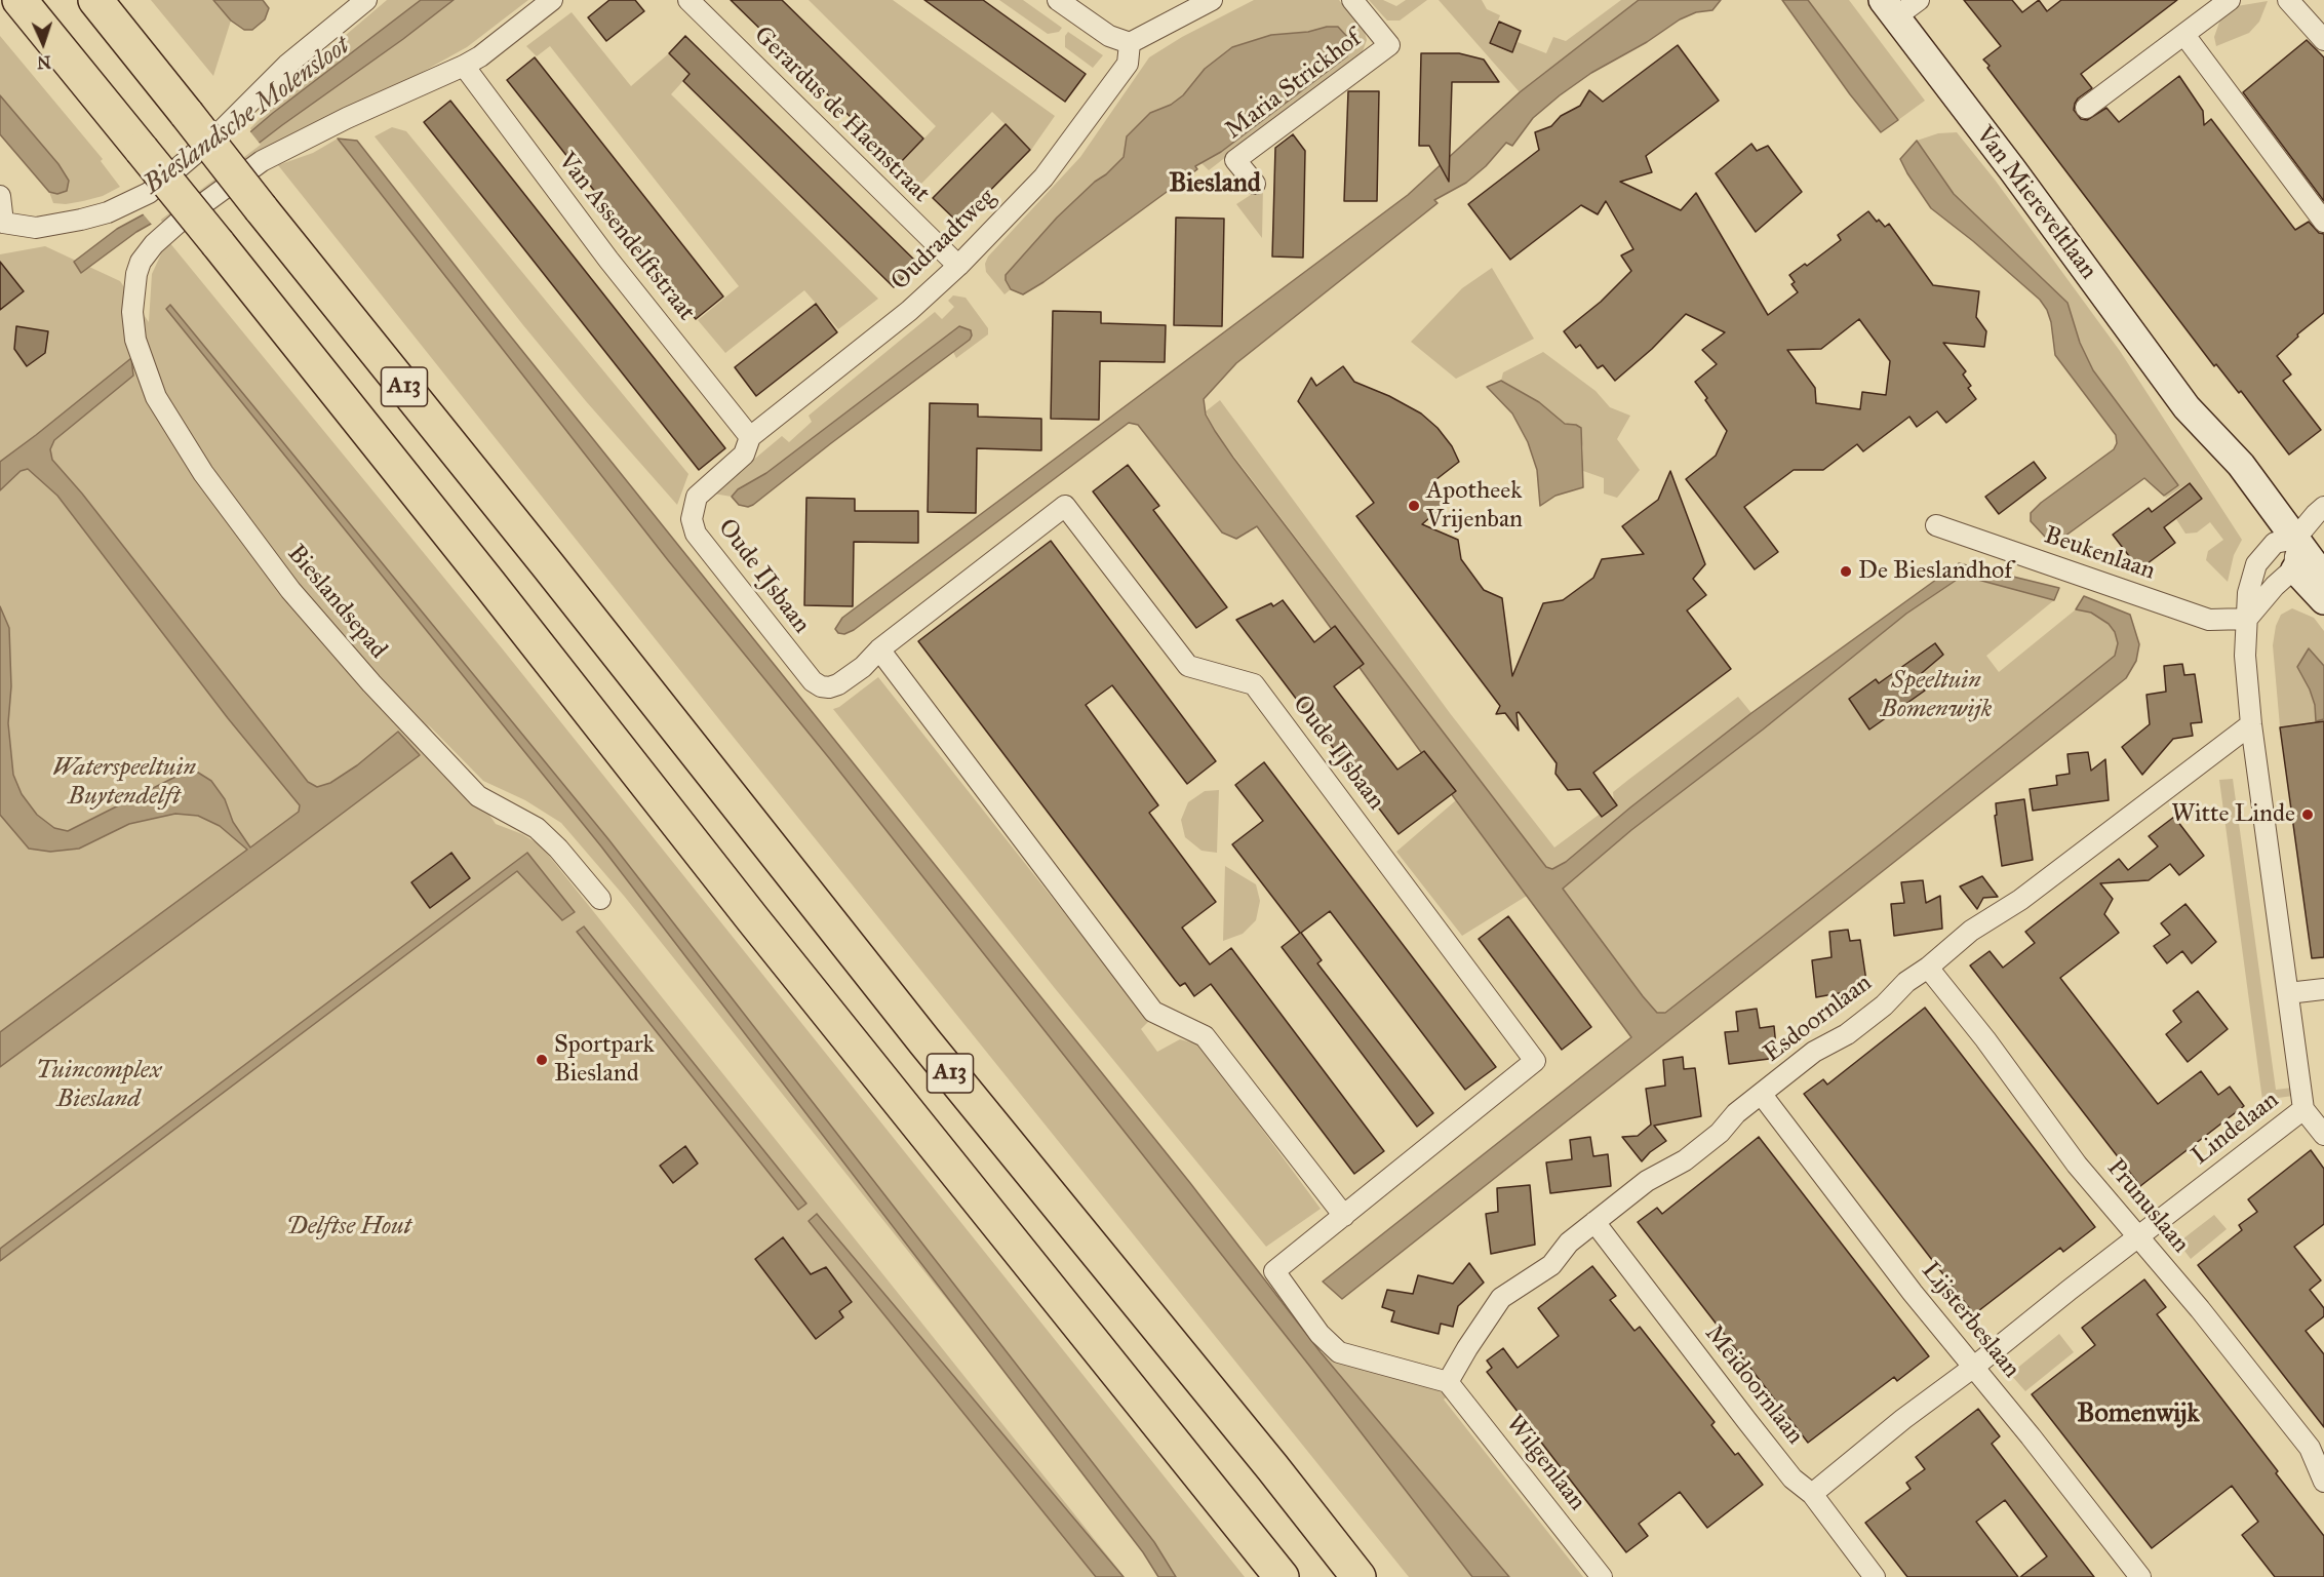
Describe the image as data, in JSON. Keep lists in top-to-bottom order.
{
  "streets": {
    "highway": ["A13"],
    "main road": ["Van Miereveltlaan"],
    "street": [
      "Maria Strickhof",
      "Gerardus de Haenstraat",
      "Van Assendelftstraat",
      "Oudraadtweg",
      "Beukenlaan",
      "Oude IJsbaan",
      "Bieslandsepad",
      "Esdoornlaan",
      "Lindelaan",
      "Prunuslaan",
      "Lijsterbeslaan",
      "Meidoornlaan",
      "Wilgenlaan"
    ]
  },
  "crossings": [
    ["Gerardus de Haenstraat", "Oudraadtweg"],
    ["Van Miereveltlaan", "Lindelaan"],
    ["Van Assendelftstraat", "Oudraadtweg"],
    ["Van Assendelftstraat", "Oude IJsbaan"],
    ["Van Assendelftstraat", "Bieslandsepad"],
    ["Oudraadtweg", "Oude IJsbaan"],
    ["Beukenlaan", "Lindelaan"],
    ["Oude IJsbaan", "Esdoornlaan"],
    ["Oude IJsbaan", "Wilgenlaan"],
    ["Esdoornlaan", "Lindelaan"],
    ["Esdoornlaan", "Prunuslaan"],
    ["Esdoornlaan", "Lijsterbeslaan"],
    ["Esdoornlaan", "Meidoornlaan"],
    ["Esdoornlaan", "Wilgenlaan"],
    ["Lindelaan", "Prunuslaan"],
    ["Lindelaan", "Lijsterbeslaan"],
    ["Lindelaan", "Meidoornlaan"]
  ],
  "districts": ["Biesland", "Bomenwijk"],
  "water": ["Bieslandsche Molensloot"],
  "parks": [
    "Speeltuin Bomenwijk",
    "Waterspeeltuin Buytendelft",
    "Tuincomplex Biesland",
    "Delftse Hout"
  ],
  "places": [
    "Apotheek Vrijenban",
    "De Bieslandhof",
    "Witte Linde",
    "Sportpark Biesland"
  ],
  "north": "bottom"
}
